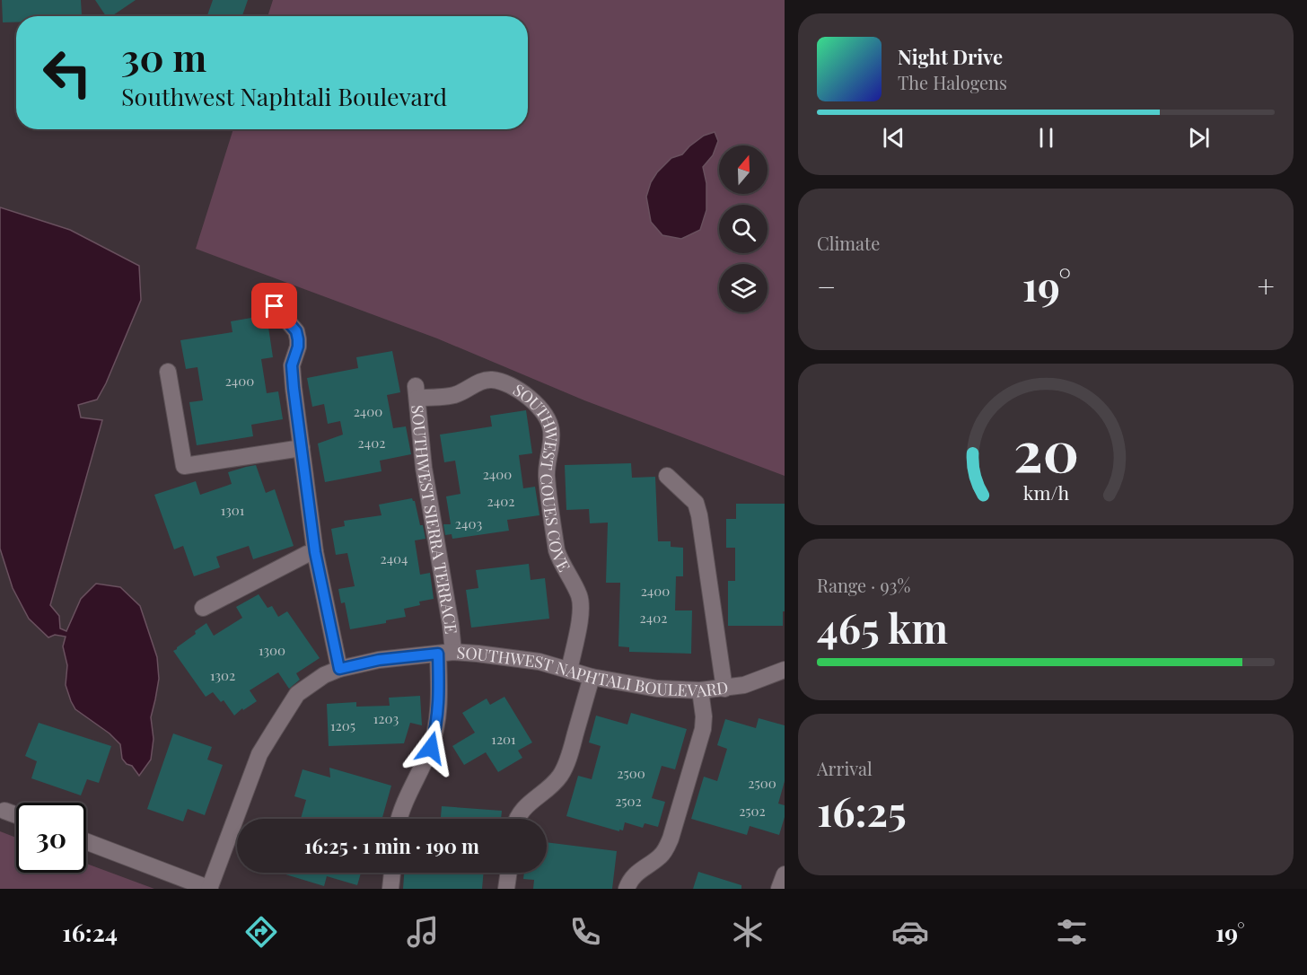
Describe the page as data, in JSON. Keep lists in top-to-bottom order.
{
  "streets": {
    "street": ["SOUTHWEST COUES COVE", "SOUTHWEST SIERRA TERRACE", "SOUTHWEST NAPHTALI BOULEVARD"]
  },
  "crossings": [
    ["SOUTHWEST COUES COVE", "SOUTHWEST SIERRA TERRACE"],
    ["SOUTHWEST COUES COVE", "SOUTHWEST NAPHTALI BOULEVARD"],
    ["SOUTHWEST SIERRA TERRACE", "SOUTHWEST NAPHTALI BOULEVARD"]
  ],
  "house_numbers": [
    "2400",
    "2400",
    "2402",
    "2400",
    "2402",
    "1301",
    "2403",
    "2404",
    "2400",
    "2402",
    "1300",
    "1302",
    "1203",
    "1205",
    "1201",
    "2500",
    "2500",
    "2502",
    "2502"
  ],
  "north": "top",
  "page": {
    "turn": ["30 m", "Southwest Naphtali Boulevard"],
    "song": ["Night Drive", "The Halogens"],
    "tile": [
      "Climate",
      ["Range · 93%", "465 km"],
      ["Arrival", "16:25"]
    ],
    "heat": ["−", "19°", "+"],
    "limit": "30",
    "trip": "16:25 · 1 min · 190 m",
    "tabs": ["16:24", "19°"],
    "gauge": ["20", "km/h"]
  }
}
